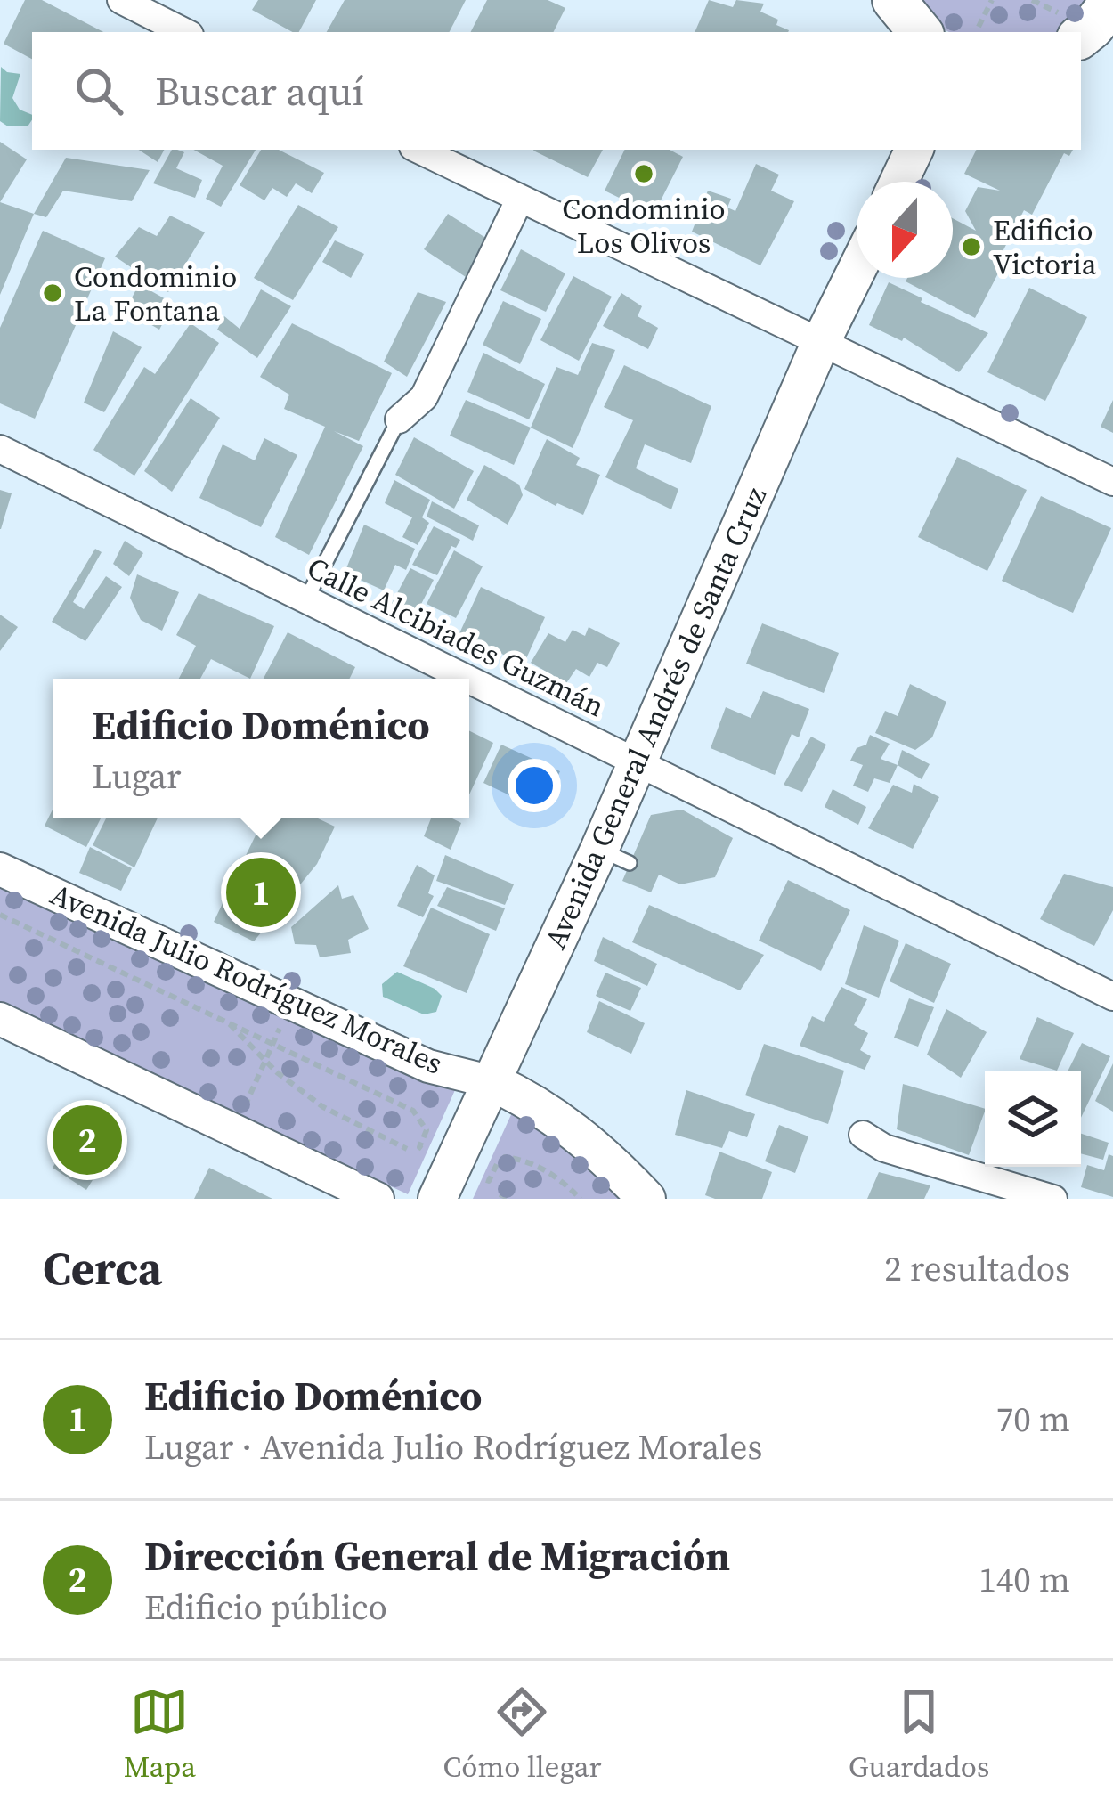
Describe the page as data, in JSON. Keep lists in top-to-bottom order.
{
  "streets": {
    "main road": ["Avenida General Andrés de Santa Cruz", "Avenida Julio Rodríguez Morales"],
    "street": ["Calle Alcibiades Guzmán"]
  },
  "crossings": [
    ["Calle Alcibiades Guzmán", "Avenida General Andrés de Santa Cruz"],
    ["Avenida General Andrés de Santa Cruz", "Avenida Julio Rodríguez Morales"]
  ],
  "places": ["Condominio Los Olivos", "Edificio Victoria", "Condominio La Fontana"],
  "north": "bottom",
  "page": {
    "search": "Buscar aquí",
    "popup": ["Edificio Doménico", "Lugar"],
    "pins": ["1", "2"],
    "heading": ["Cerca", "2 resultados"],
    "list": [
      {
        "mark": "1",
        "name": "Edificio Doménico",
        "note": "Lugar · Avenida Julio Rodríguez Morales",
        "value": "70 m"
      },
      {
        "mark": "2",
        "name": "Dirección General de Migración",
        "note": "Edificio público",
        "value": "140 m"
      }
    ],
    "nav": ["Mapa", "Cómo llegar", "Guardados"]
  }
}
